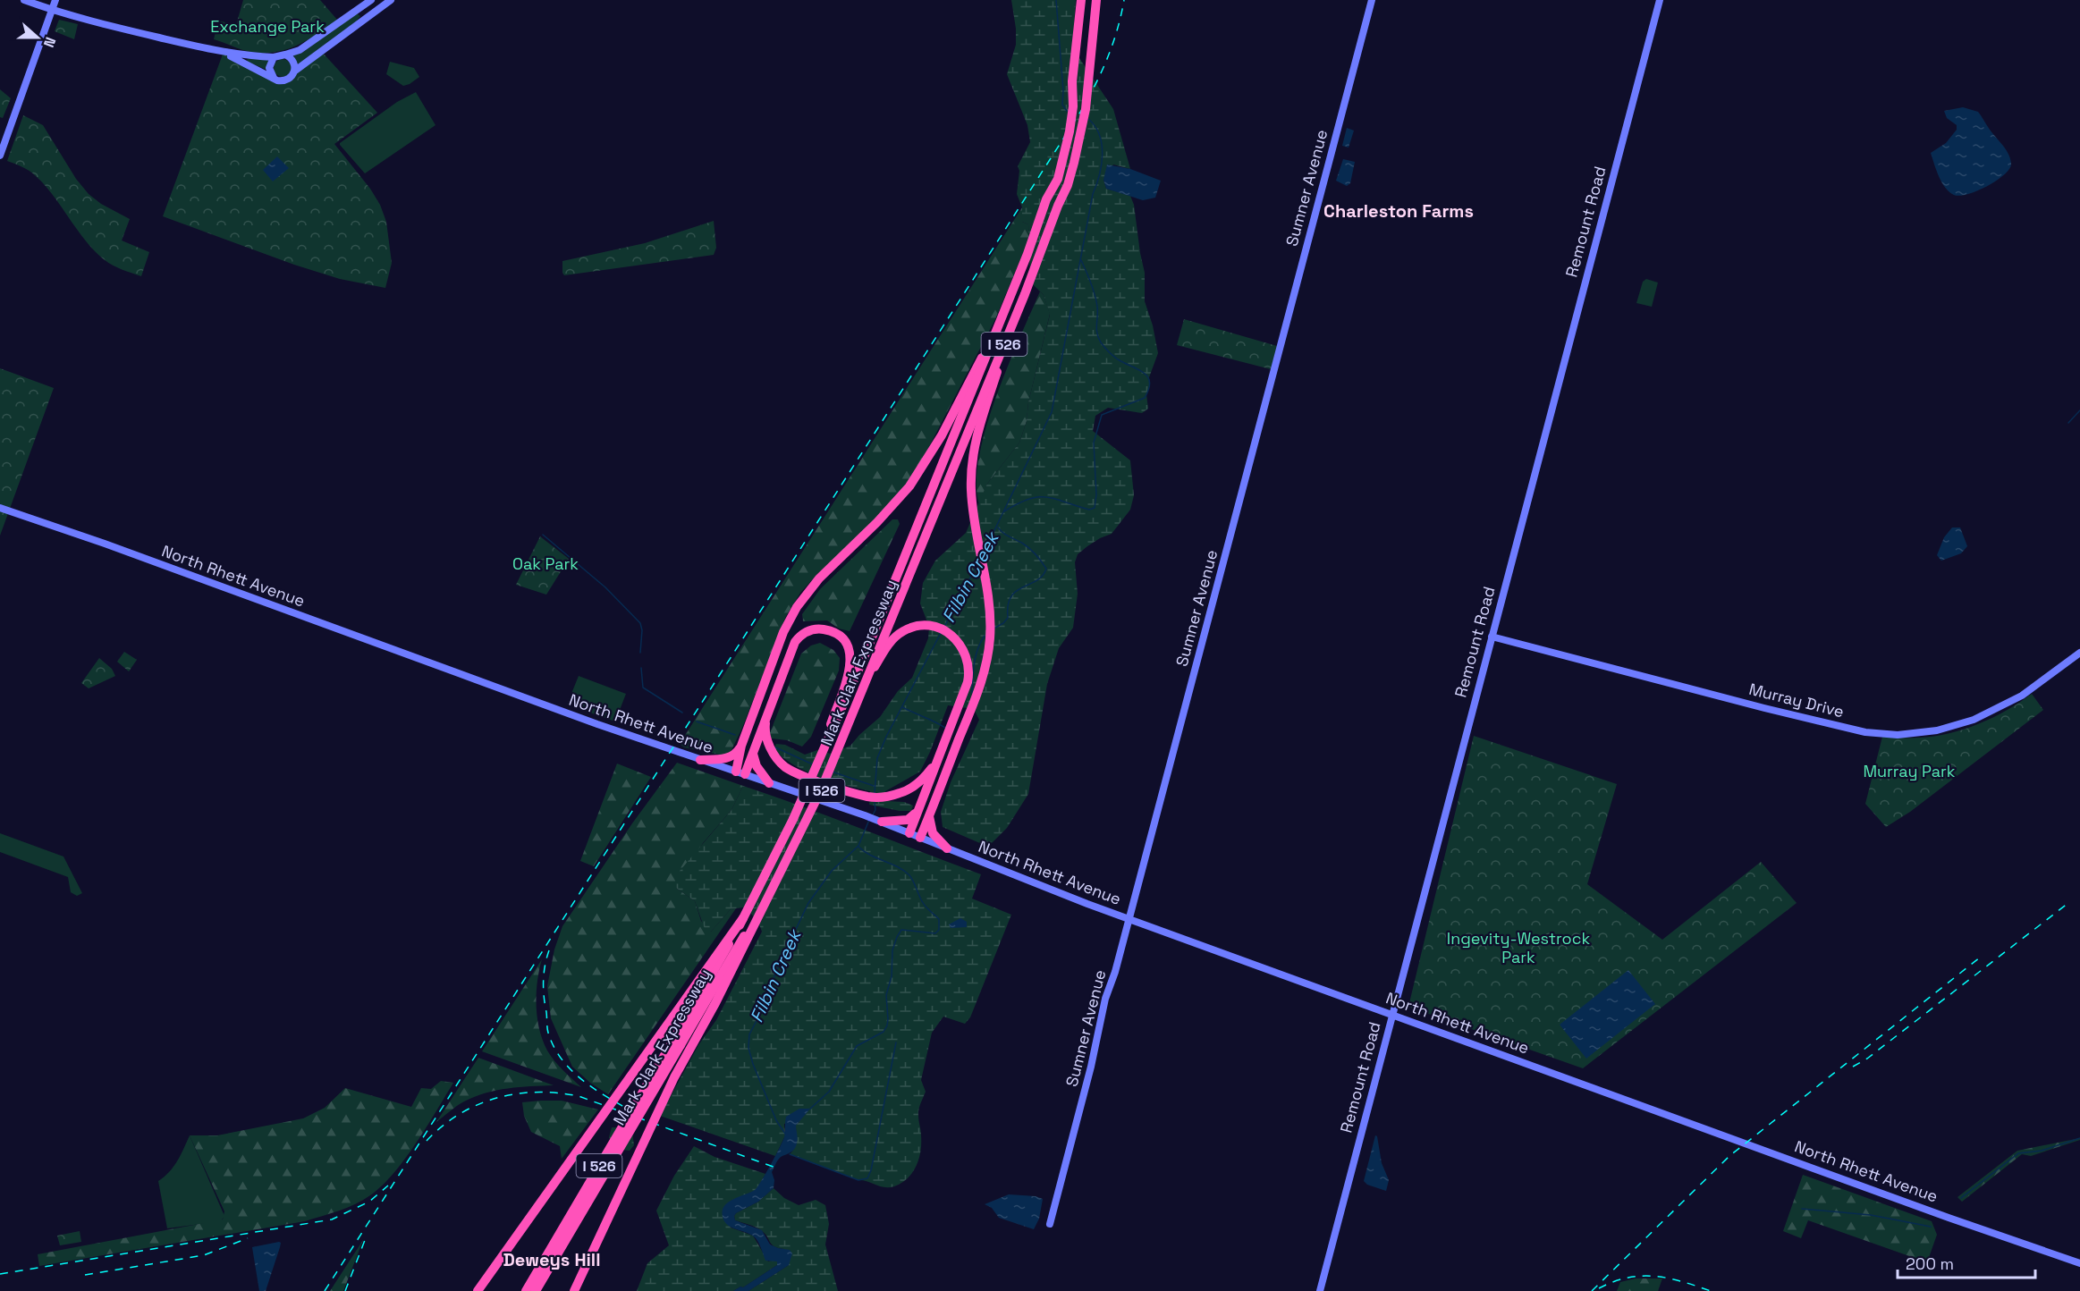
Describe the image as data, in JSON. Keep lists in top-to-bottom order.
{
  "streets": {
    "highway": ["I 526", "Mark Clark Expressway"],
    "main road": [
      "Sumner Avenue",
      "Remount Road",
      "North Rhett Avenue",
      "Murray Drive"
    ]
  },
  "crossings": [
    ["Sumner Avenue", "North Rhett Avenue"],
    ["Remount Road", "North Rhett Avenue"],
    ["Remount Road", "Murray Drive"]
  ],
  "districts": ["Charleston Farms", "Deweys Hill"],
  "water": ["Filbin Creek"],
  "parks": [
    "Exchange Park",
    "Oak Park",
    "Murray Park",
    "Ingevity-Westrock Park"
  ],
  "scale_bar": "200 m",
  "north": "right"
}
